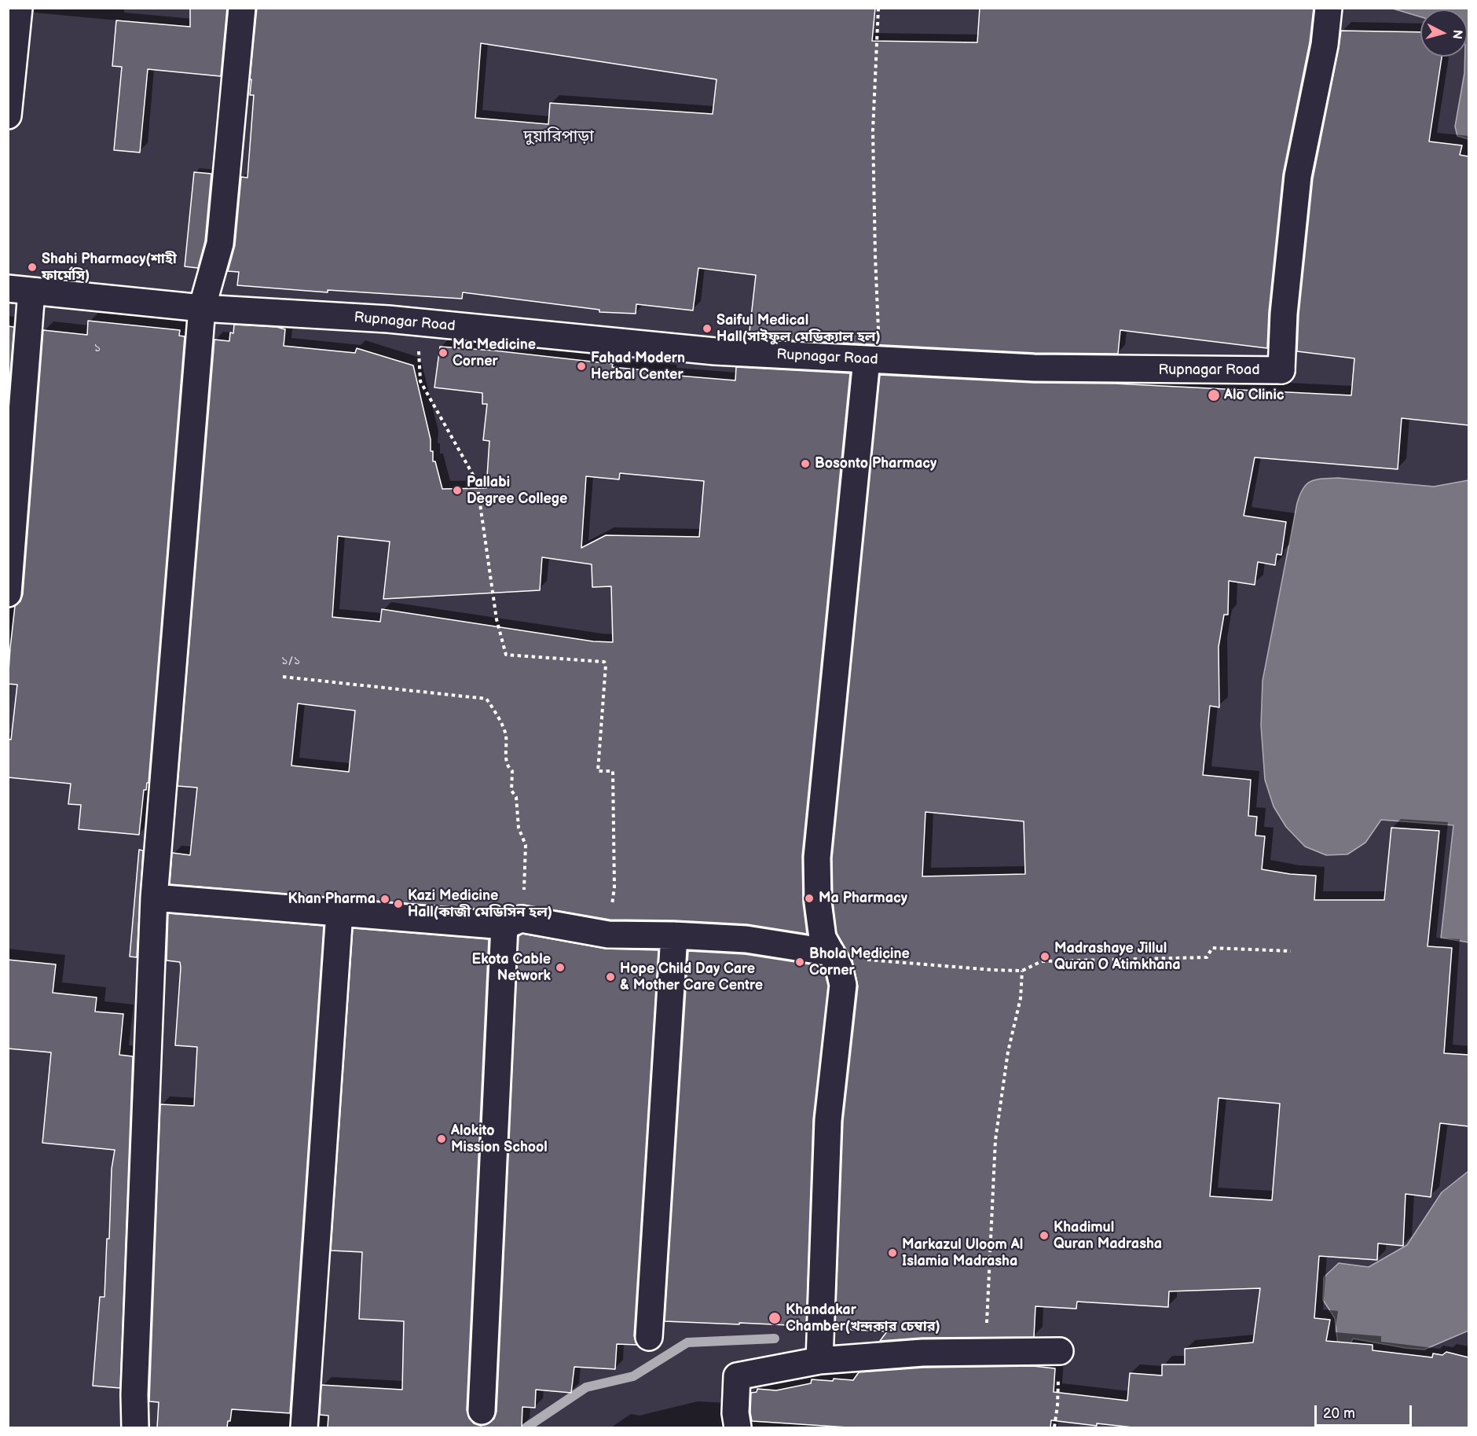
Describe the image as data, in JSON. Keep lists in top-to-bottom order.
{
  "streets": {
    "street": ["Rupnagar Road"]
  },
  "districts": ["দুয়ারিপাড়া"],
  "places": [
    "Shahi Pharmacy(শাহী ফার্মেসি)",
    "Saiful Medical Hall(সাইফুল মেডিক্যাল হল)",
    "Ma Medicine Corner",
    "Fahad Modern Herbal Center",
    "Alo Clinic",
    "Bosonto Pharmacy",
    "Pallabi Degree College",
    "Ma Pharmacy",
    "Khan Pharma",
    "Kazi Medicine Hall(কাজী মেডিসিন হল)",
    "Madrashaye Jillul Quran O Atimkhana",
    "Bhola Medicine Corner",
    "Ekota Cable Network",
    "Hope Child Day Care & Mother Care Centre",
    "Alokito Mission School",
    "Khadimul Quran Madrasha",
    "Markazul Uloom Al Islamia Madrasha",
    "Khandakar Chamber(খন্দকার চেম্বার)"
  ],
  "house_numbers": ["১", "১/১"],
  "scale_bar": "20 m",
  "north": "right"
}
